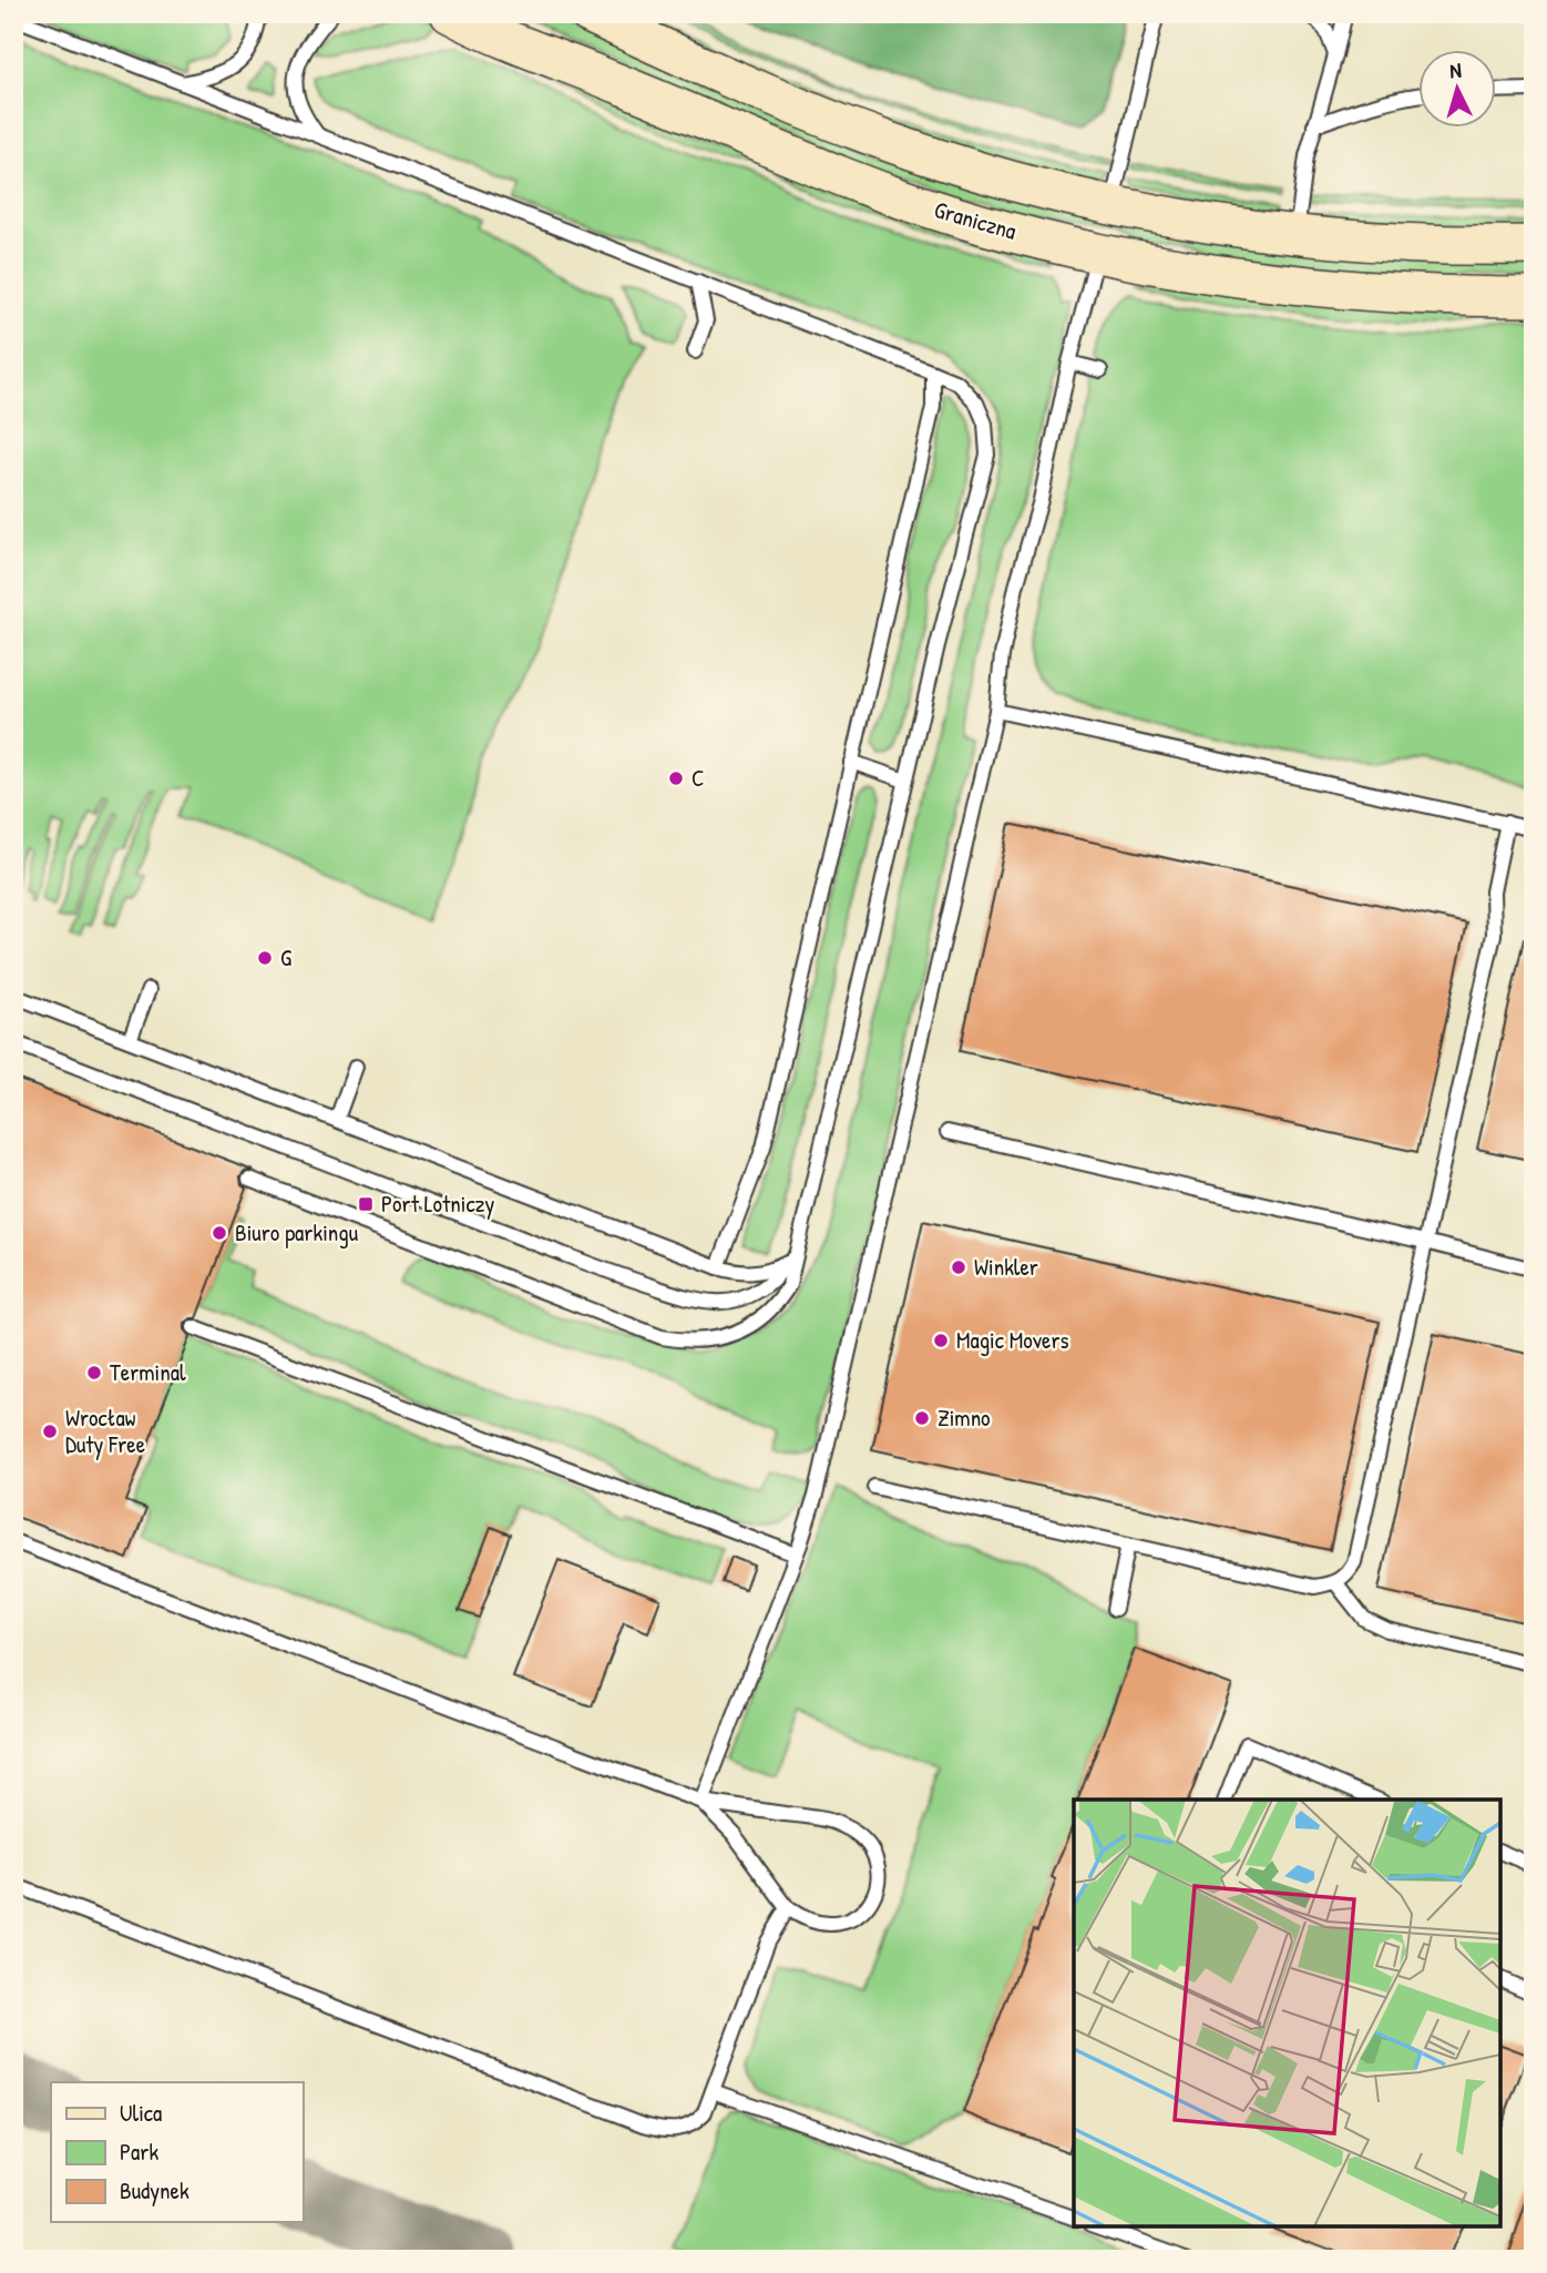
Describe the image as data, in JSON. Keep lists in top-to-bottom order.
{
  "streets": {
    "main road": ["Graniczna"]
  },
  "places": {
    "other": [
      "C",
      "G",
      "Biuro parkingu",
      "Winkler",
      "Magic Movers",
      "Terminal",
      "Zimno",
      "Wrocław Duty Free"
    ],
    "transit": ["Port Lotniczy"]
  },
  "legend": ["Ulica", "Park", "Budynek"],
  "north": "top"
}
